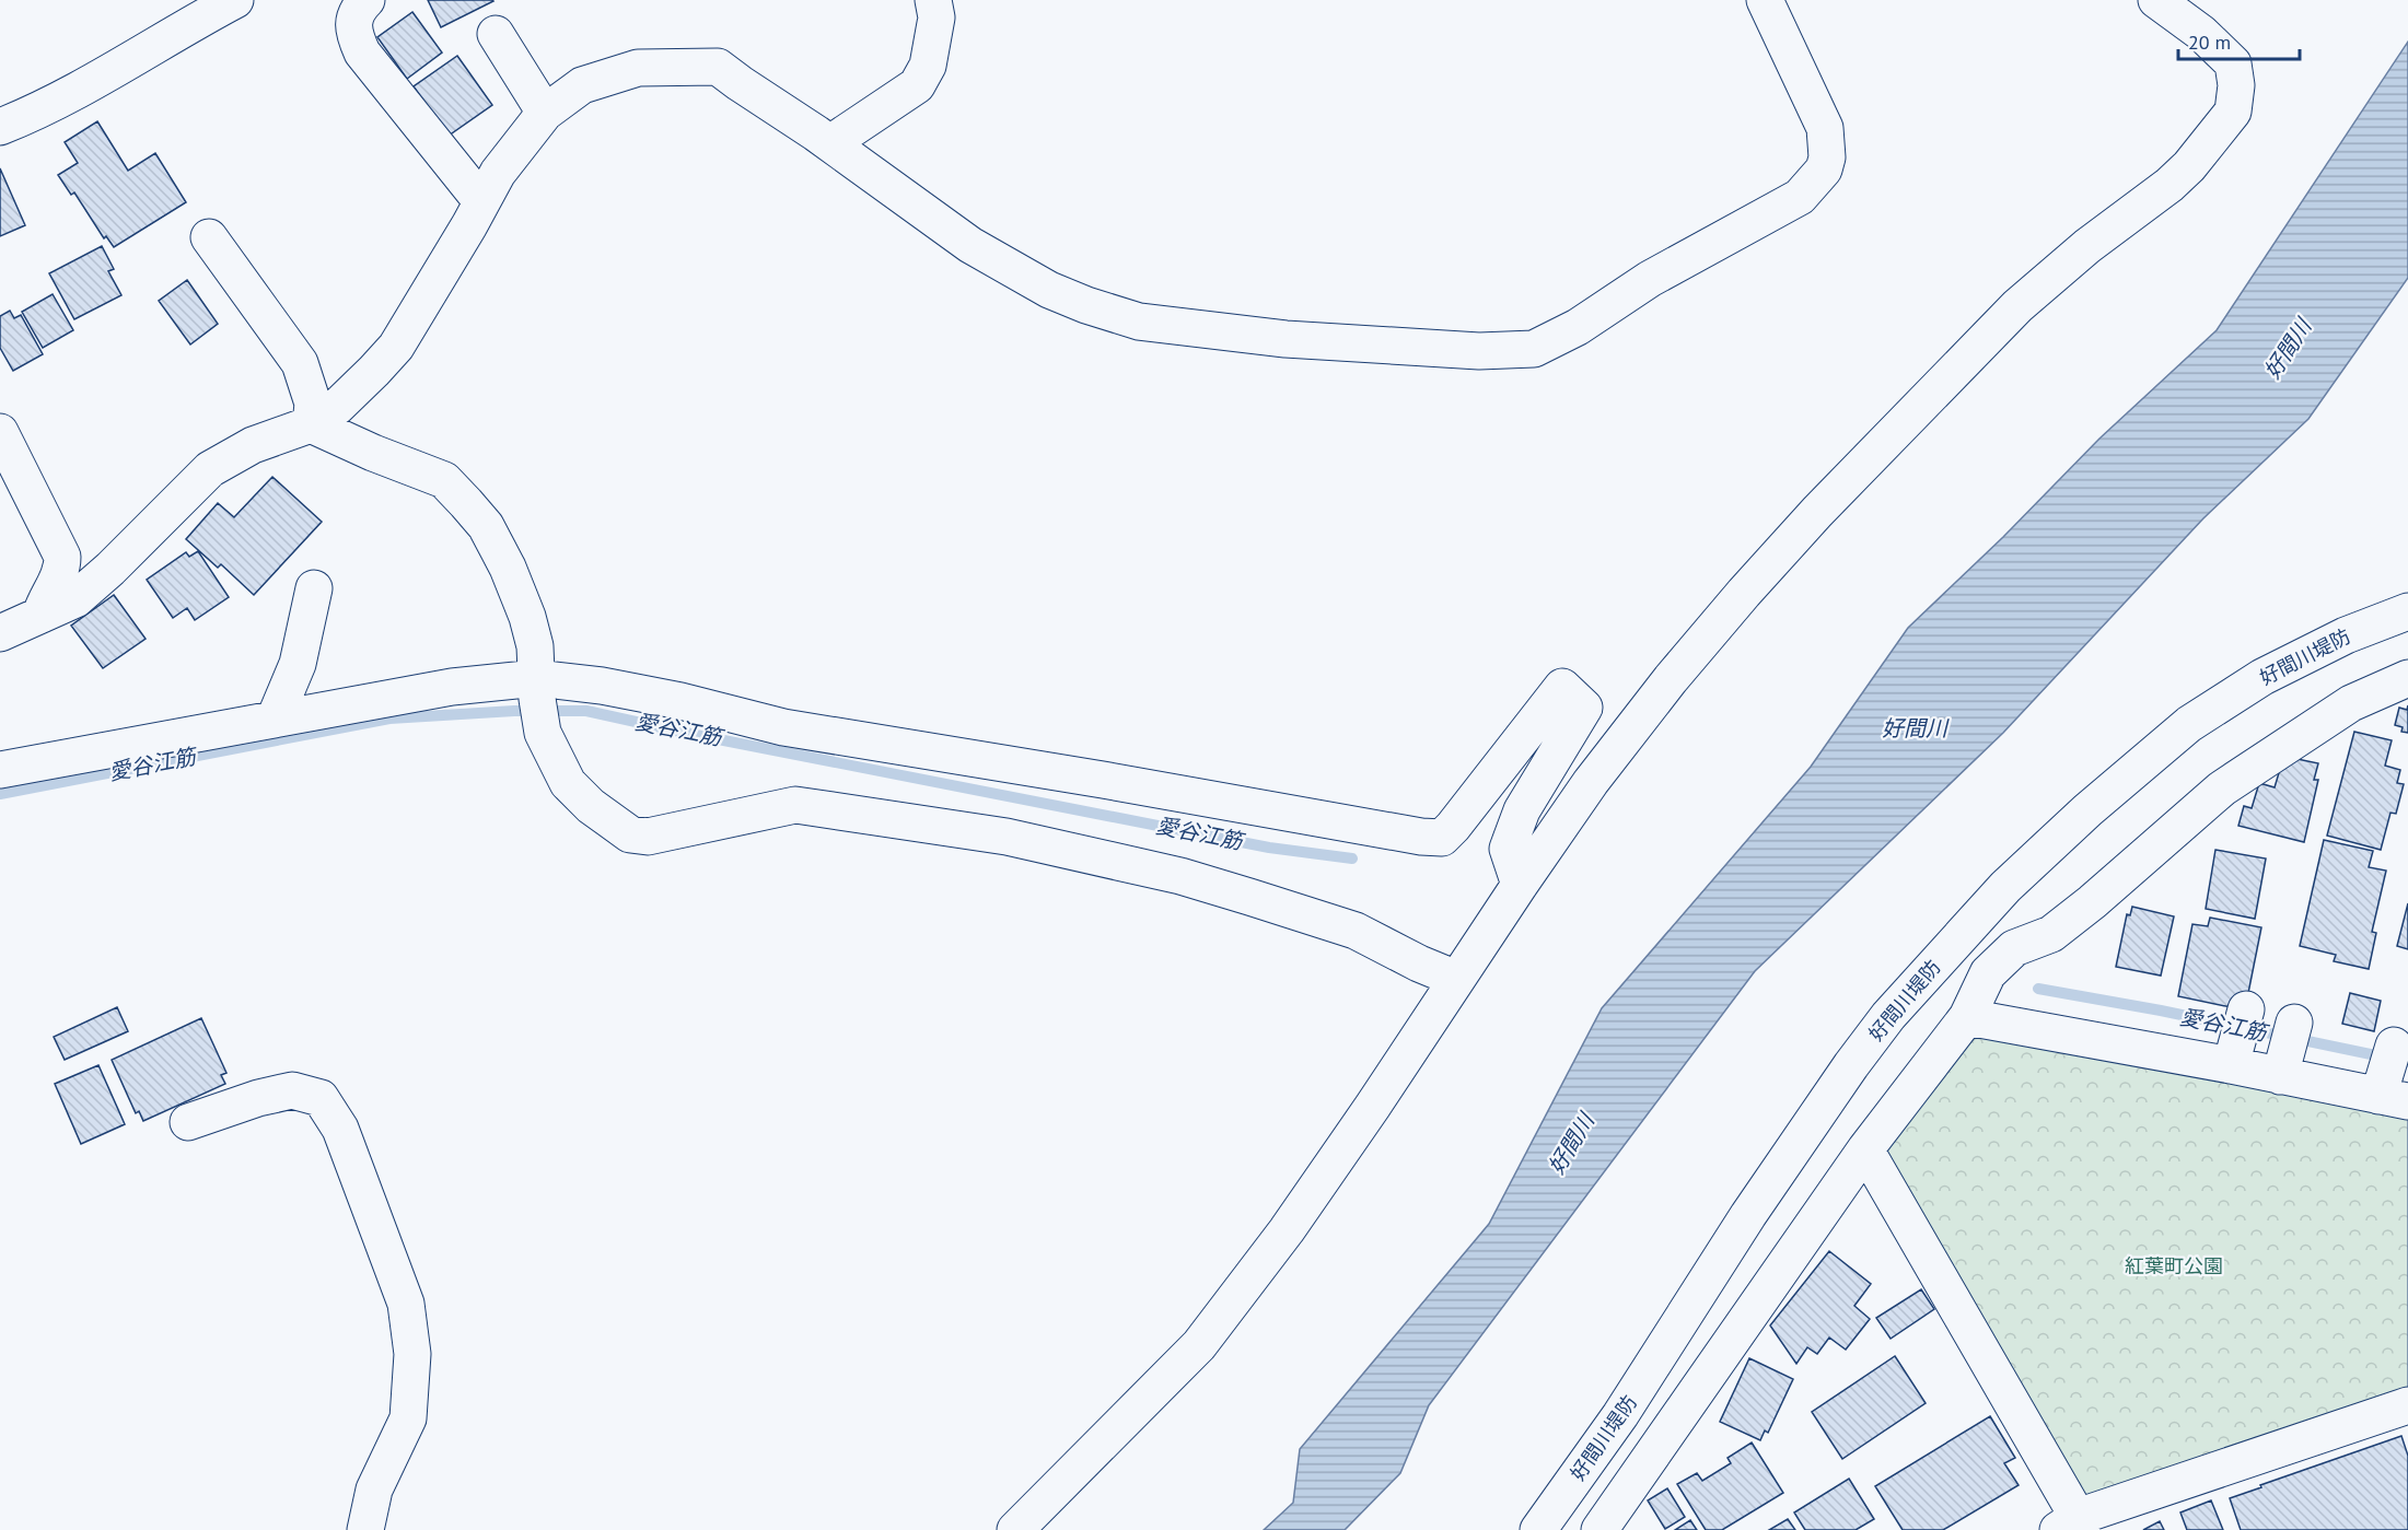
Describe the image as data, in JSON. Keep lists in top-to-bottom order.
{
  "streets": {
    "street": ["好間川堤防"]
  },
  "water": ["好間川", "愛谷江筋"],
  "parks": ["紅葉町公園"],
  "scale_bar": "20 m"
}
